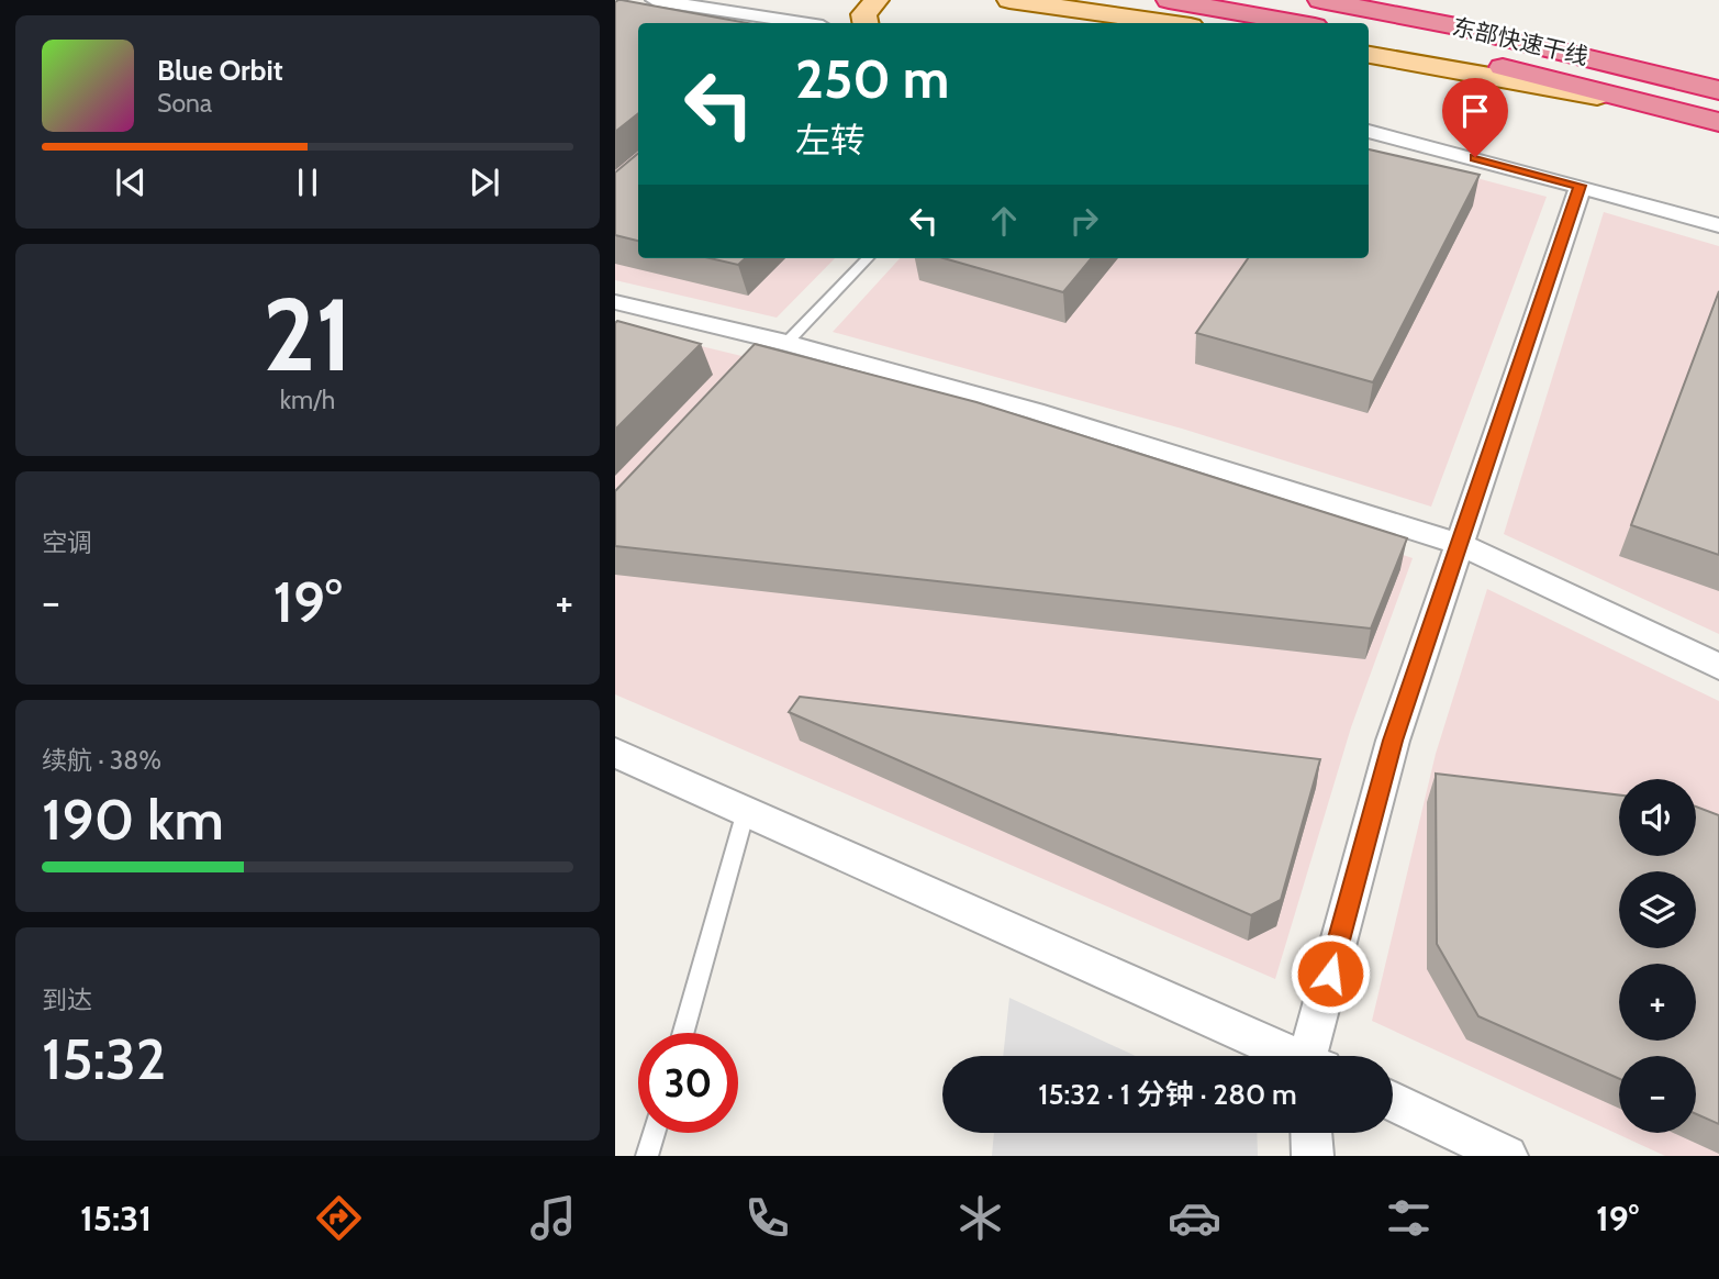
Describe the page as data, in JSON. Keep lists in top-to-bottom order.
{
  "streets": {
    "highway": ["东部快速干线"]
  },
  "page": {
    "turn": ["250 m", "左转"],
    "song": ["Blue Orbit", "Sona"],
    "tile": [
      ["21", "km/h"],
      "空调",
      ["续航 · 38%", "190 km"],
      ["到达", "15:32"]
    ],
    "heat": ["−", "19°", "+"],
    "map_buttons": ["+", "−"],
    "limit": "30",
    "trip": "15:32 · 1 分钟 · 280 m",
    "tabs": ["15:31", "19°"]
  }
}
